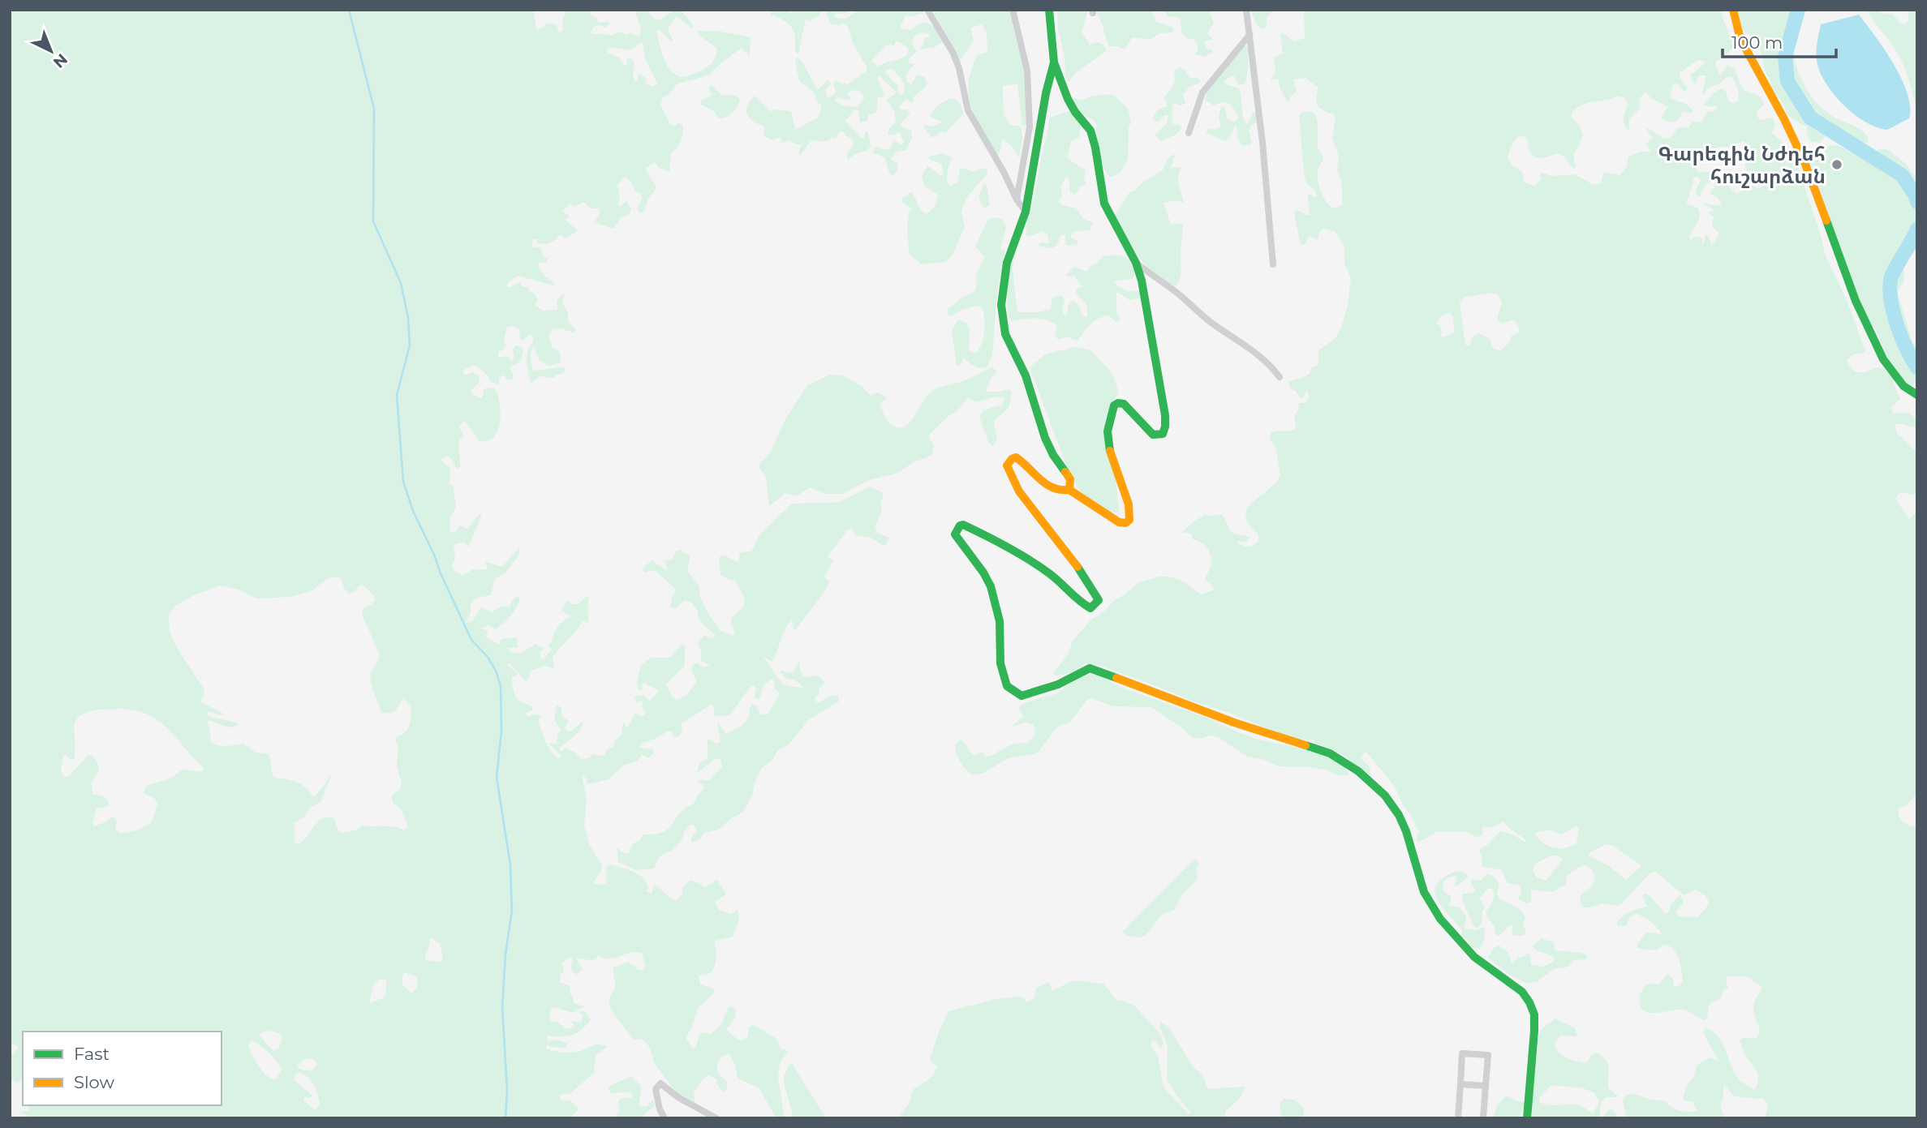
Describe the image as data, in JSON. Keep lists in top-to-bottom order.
{
  "places": ["Գարեգին Նժդեհ հուշարձան"],
  "legend": ["Fast", "Slow"],
  "scale_bar": "100 m",
  "north": "bottom right"
}
